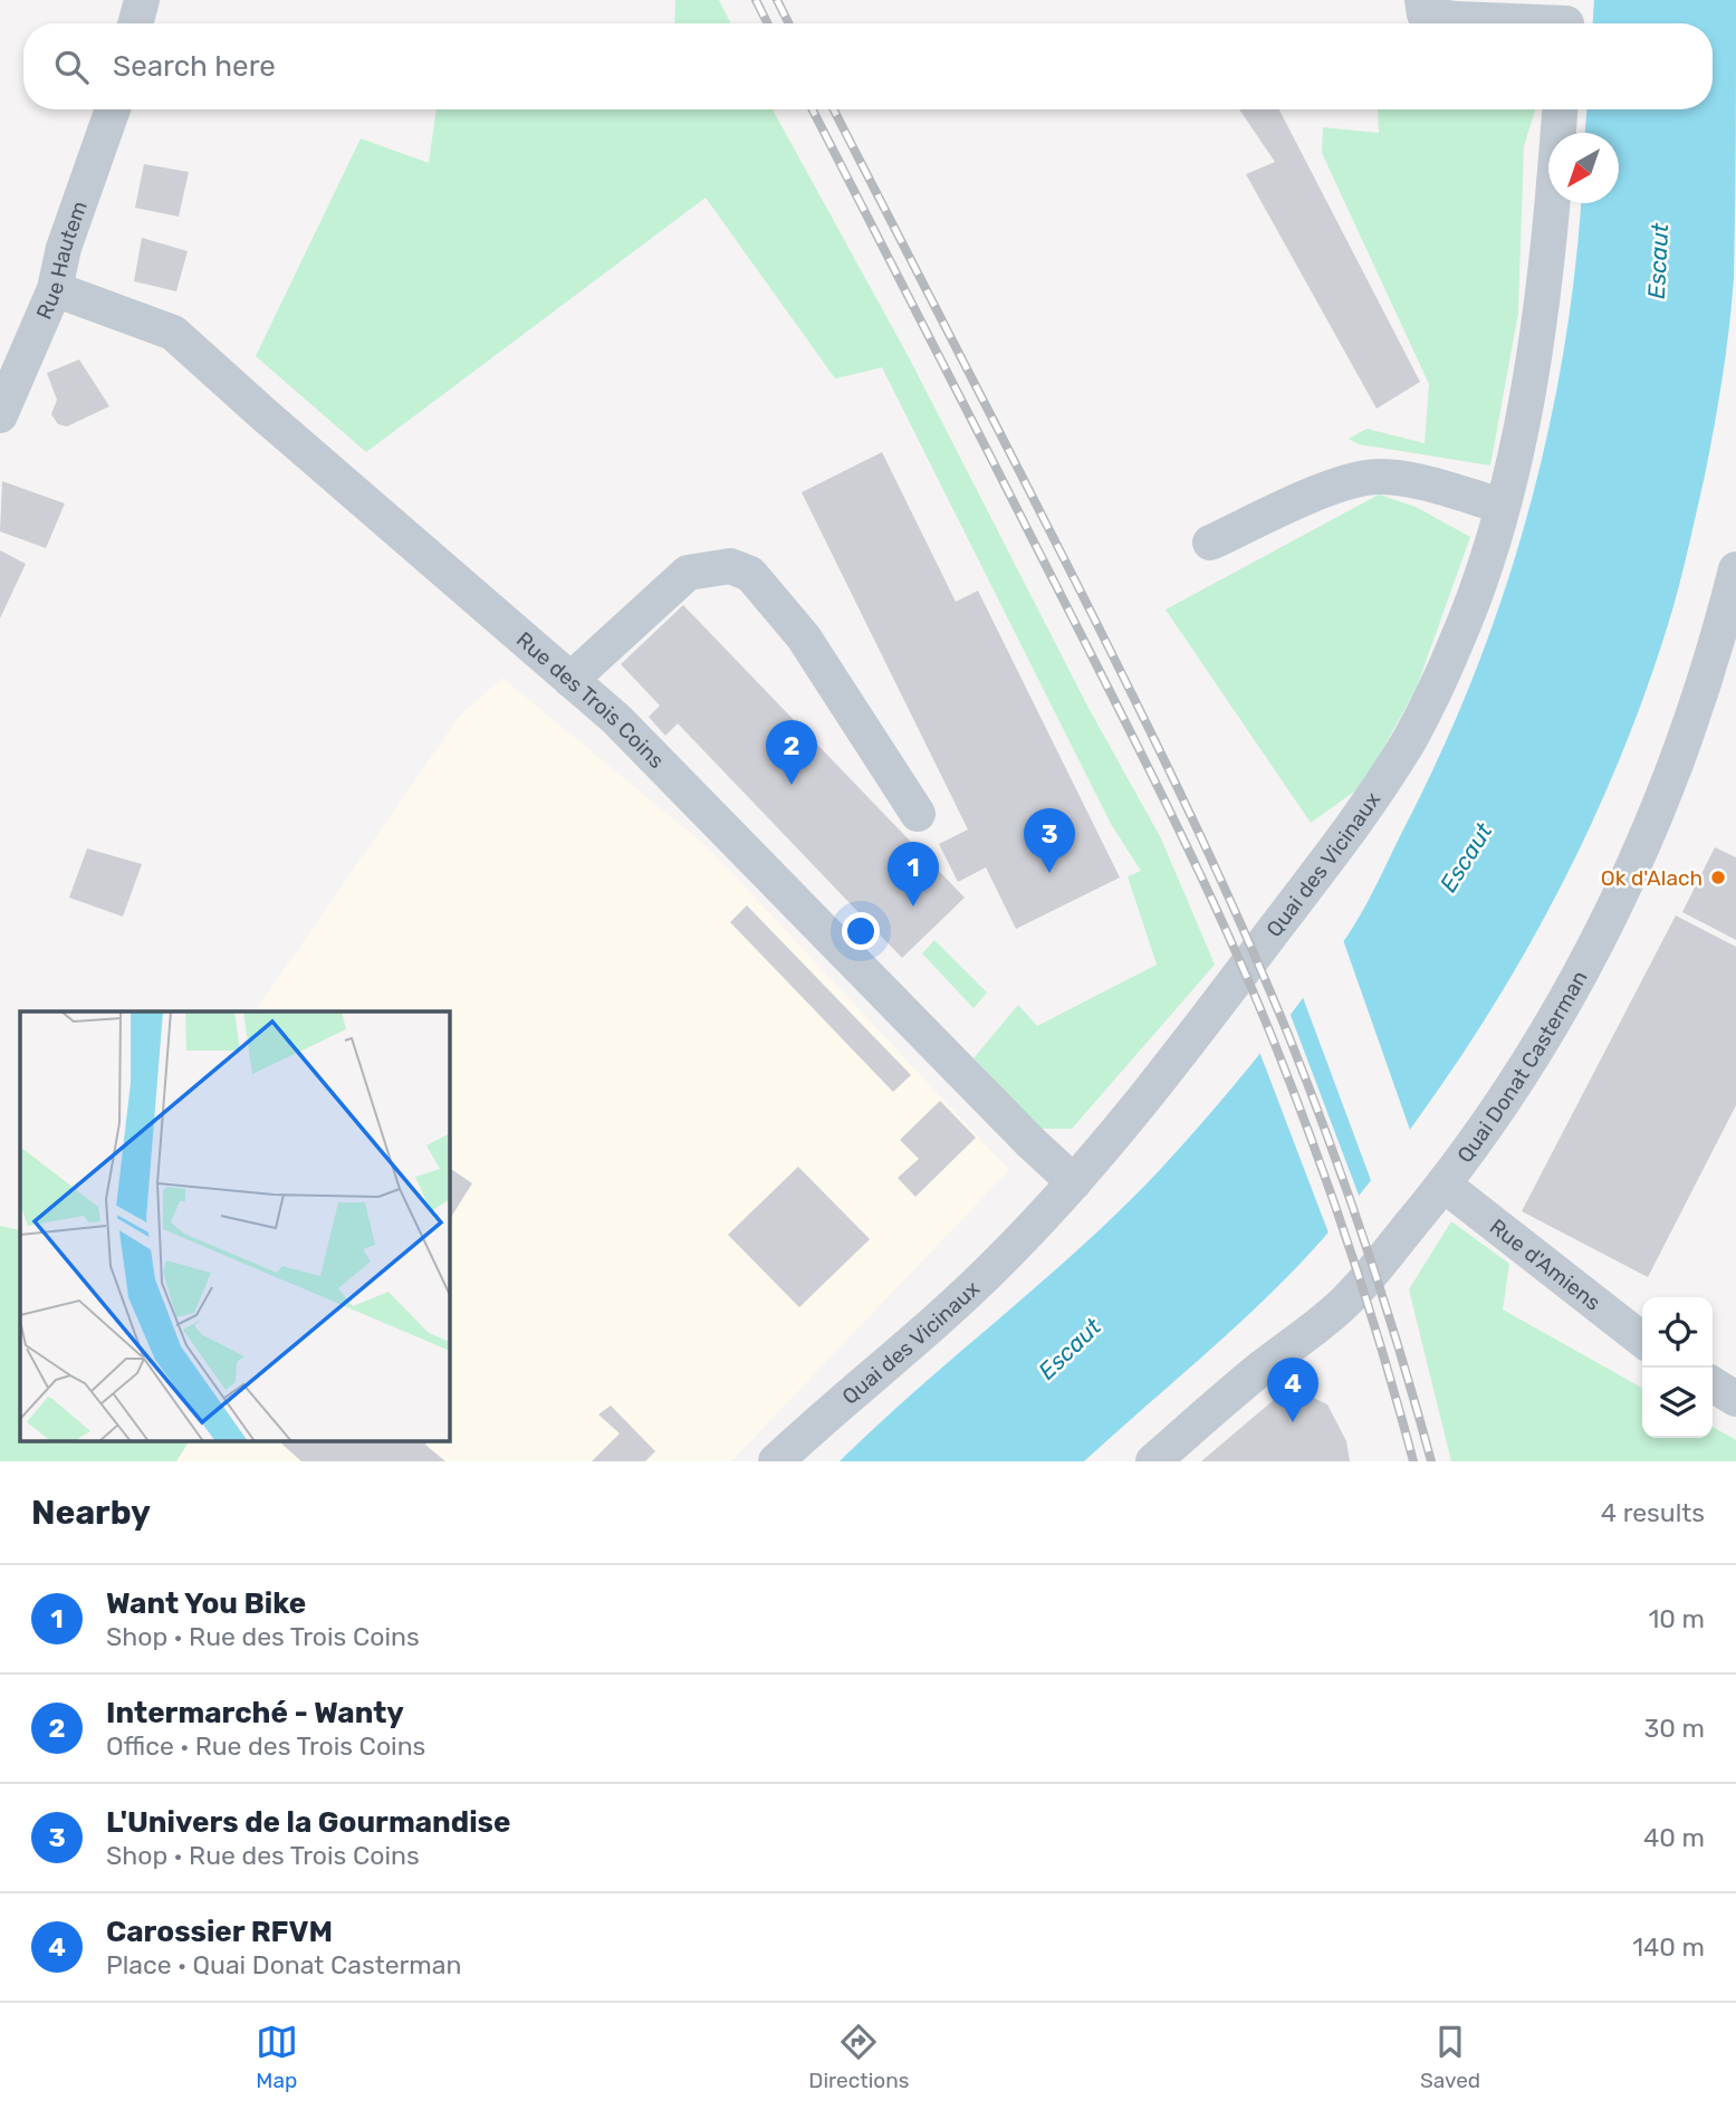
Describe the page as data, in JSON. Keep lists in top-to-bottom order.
{
  "streets": {
    "street": [
      "Rue Hautem",
      "Rue des Trois Coins",
      "Quai des Vicinaux",
      "Quai Donat Casterman",
      "Rue d'Amiens"
    ]
  },
  "crossings": [
    ["Rue Hautem", "Rue des Trois Coins"],
    ["Rue des Trois Coins", "Quai des Vicinaux"],
    ["Quai Donat Casterman", "Rue d'Amiens"]
  ],
  "water": ["Escaut"],
  "places": ["Ok d'Alach"],
  "north": "bottom left",
  "page": {
    "search": "Search here",
    "pins": [
      "2",
      "3",
      "1",
      "4"
    ],
    "heading": ["Nearby", "4 results"],
    "list": [
      {
        "mark": "1",
        "name": "Want You Bike",
        "note": "Shop · Rue des Trois Coins",
        "value": "10 m"
      },
      {
        "mark": "2",
        "name": "Intermarché - Wanty",
        "note": "Office · Rue des Trois Coins",
        "value": "30 m"
      },
      {
        "mark": "3",
        "name": "L'Univers de la Gourmandise",
        "note": "Shop · Rue des Trois Coins",
        "value": "40 m"
      },
      {
        "mark": "4",
        "name": "Carossier RFVM",
        "note": "Place · Quai Donat Casterman",
        "value": "140 m"
      }
    ],
    "nav": ["Map", "Directions", "Saved"]
  }
}
